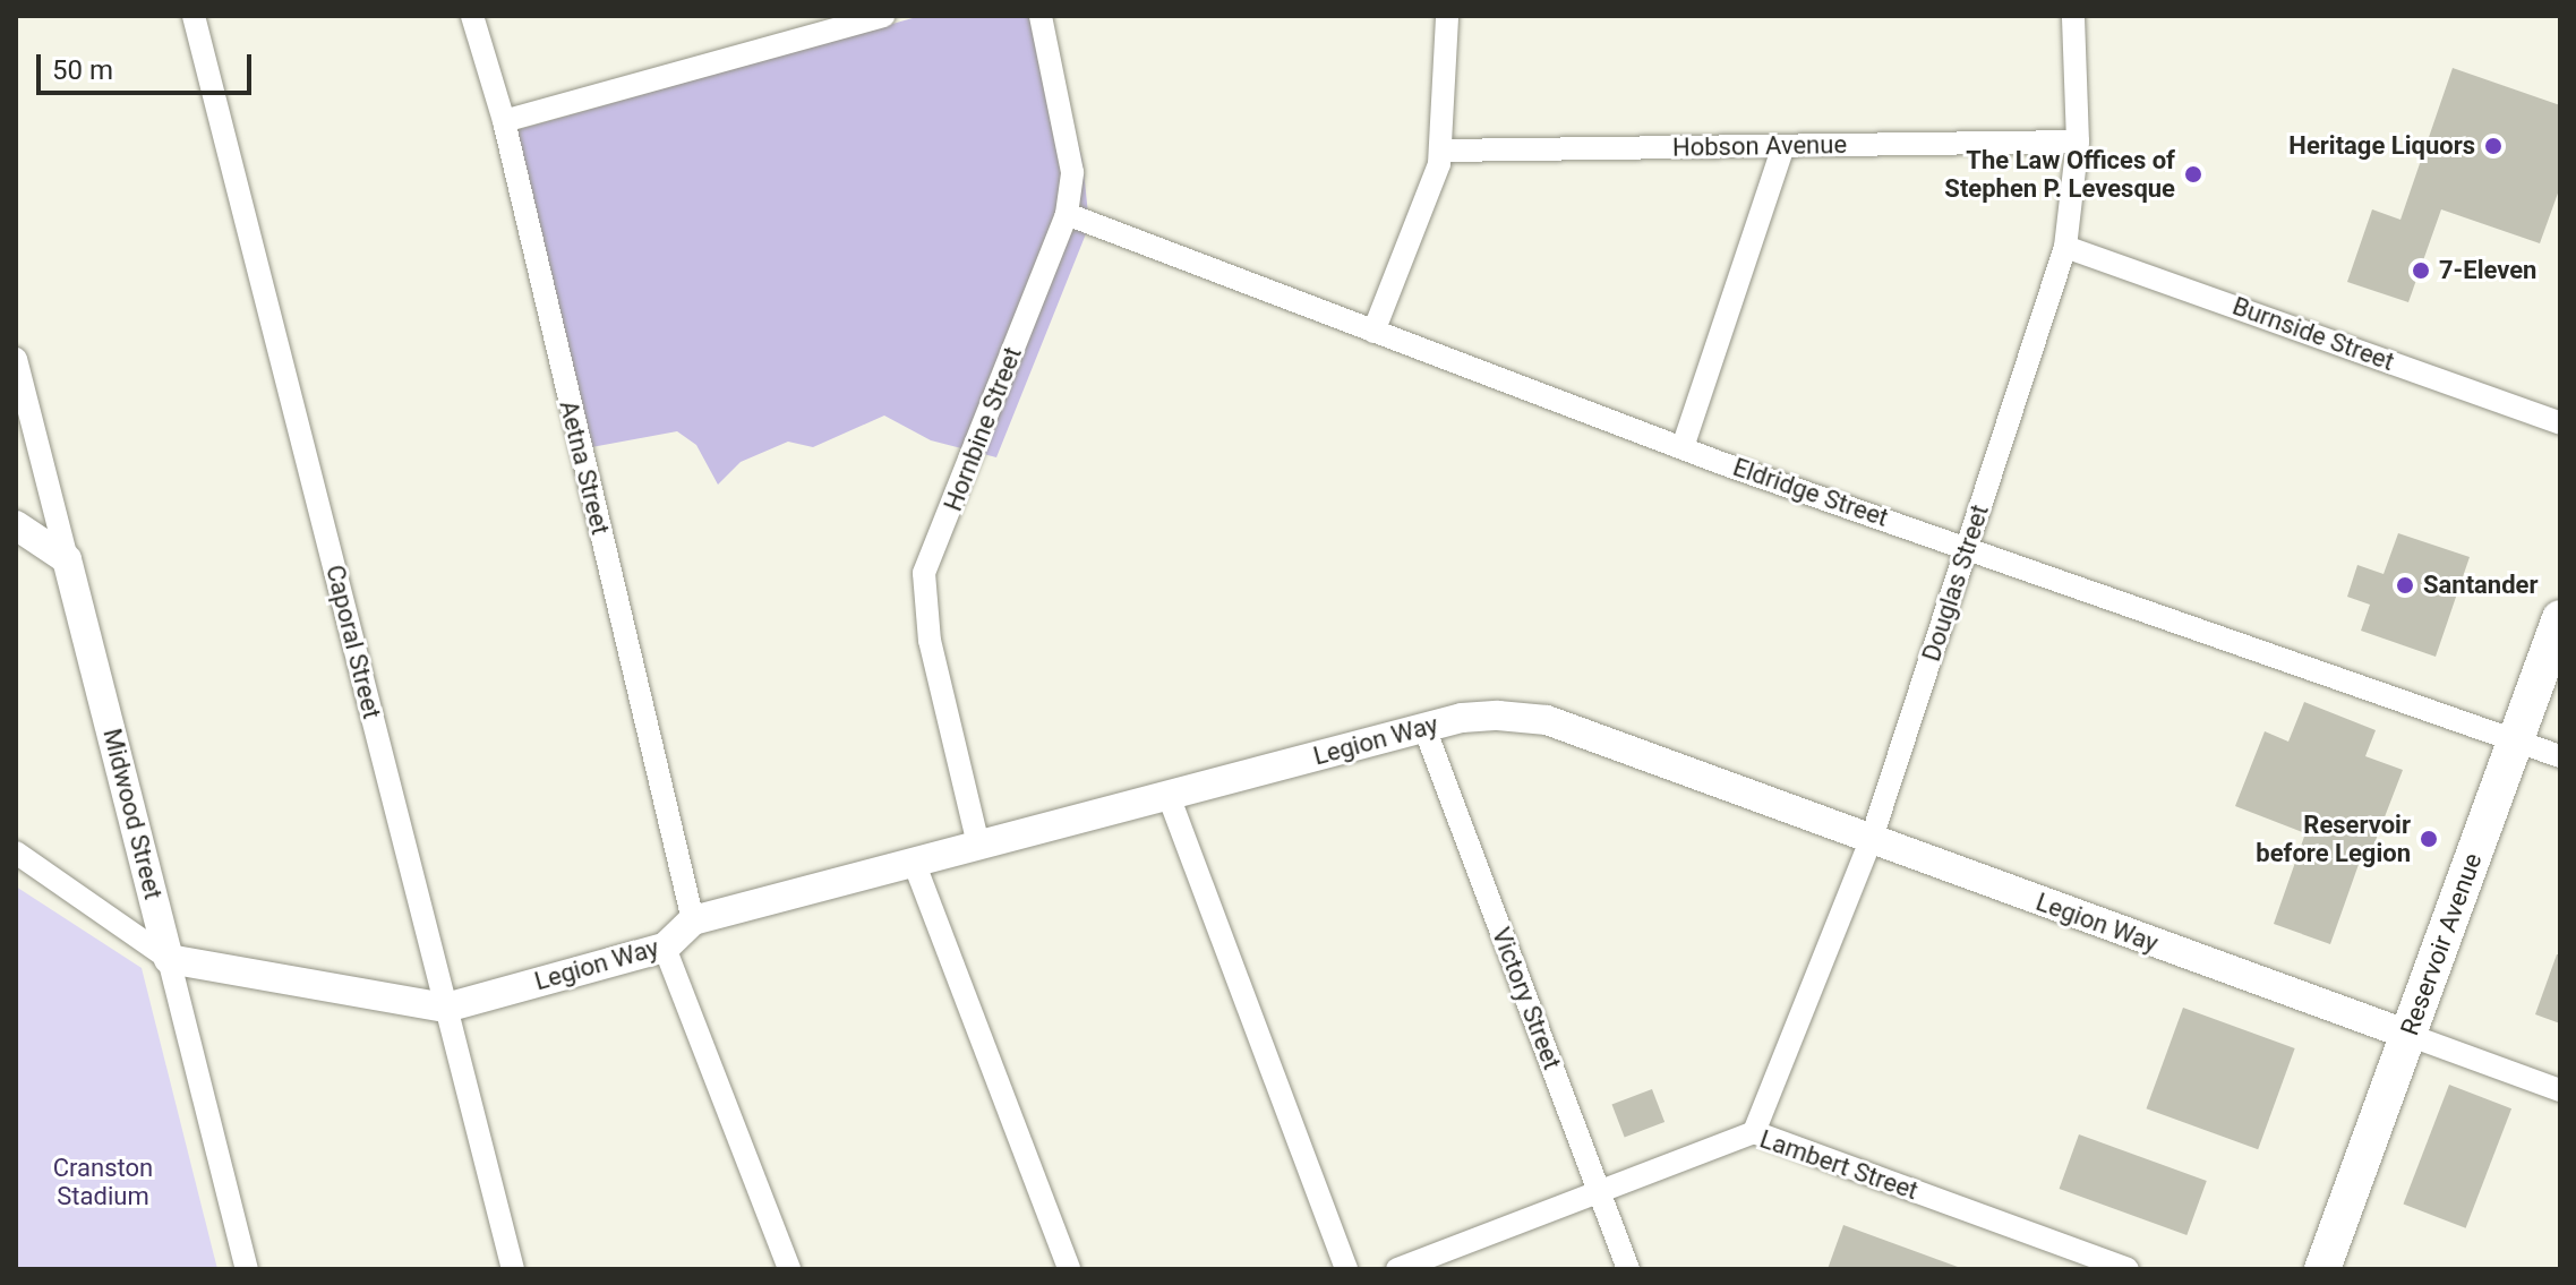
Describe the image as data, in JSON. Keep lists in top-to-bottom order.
{
  "streets": {
    "main road": ["Reservoir Avenue"],
    "street": [
      "Hobson Avenue",
      "Burnside Street",
      "Hornbine Street",
      "Aetna Street",
      "Eldridge Street",
      "Douglas Street",
      "Caporal Street",
      "Legion Way",
      "Midwood Street",
      "Victory Street",
      "Lambert Street"
    ]
  },
  "crossings": [
    ["Hobson Avenue", "Douglas Street"],
    ["Burnside Street", "Douglas Street"],
    ["Hornbine Street", "Eldridge Street"],
    ["Hornbine Street", "Legion Way"],
    ["Aetna Street", "Legion Way"],
    ["Eldridge Street", "Douglas Street"],
    ["Eldridge Street", "Reservoir Avenue"],
    ["Douglas Street", "Legion Way"],
    ["Douglas Street", "Lambert Street"],
    ["Caporal Street", "Legion Way"],
    ["Legion Way", "Midwood Street"],
    ["Legion Way", "Reservoir Avenue"],
    ["Legion Way", "Victory Street"],
    ["Victory Street", "Lambert Street"]
  ],
  "parks": ["Cranston Stadium"],
  "places": [
    "Heritage Liquors",
    "The Law Offices of Stephen P. Levesque",
    "7-Eleven",
    "Santander",
    "Reservoir before Legion"
  ],
  "scale_bar": "50 m"
}
